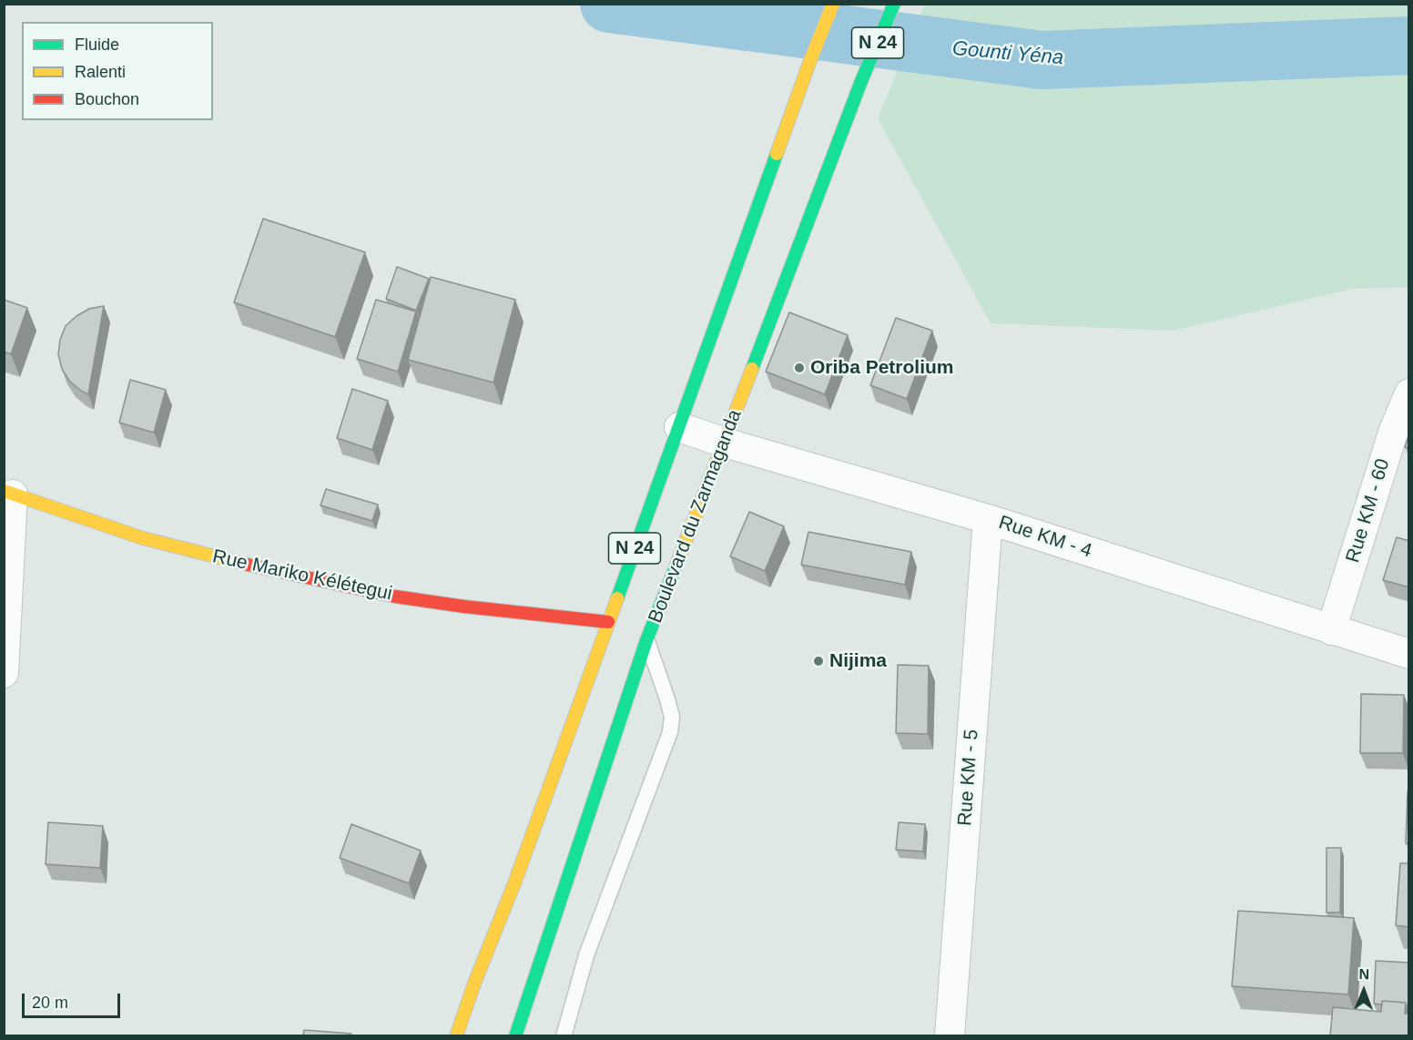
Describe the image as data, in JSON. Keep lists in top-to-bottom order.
{
  "streets": {
    "main road": ["N 24", "Boulevard du Zarmaganda", "Rue Mariko Kélétegui"],
    "street": ["Rue KM - 60", "Rue KM - 4", "Rue KM - 5"]
  },
  "crossings": [
    ["N 24", "Rue KM - 4"],
    ["N 24", "Rue Mariko Kélétegui"],
    ["Rue KM - 60", "Rue KM - 4"],
    ["Boulevard du Zarmaganda", "Rue KM - 4"],
    ["Rue KM - 4", "Rue KM - 5"]
  ],
  "water": ["Gounti Yéna"],
  "places": ["Oriba Petrolium", "Nijima"],
  "legend": ["Fluide", "Ralenti", "Bouchon"],
  "scale_bar": "20 m",
  "north": "top"
}
